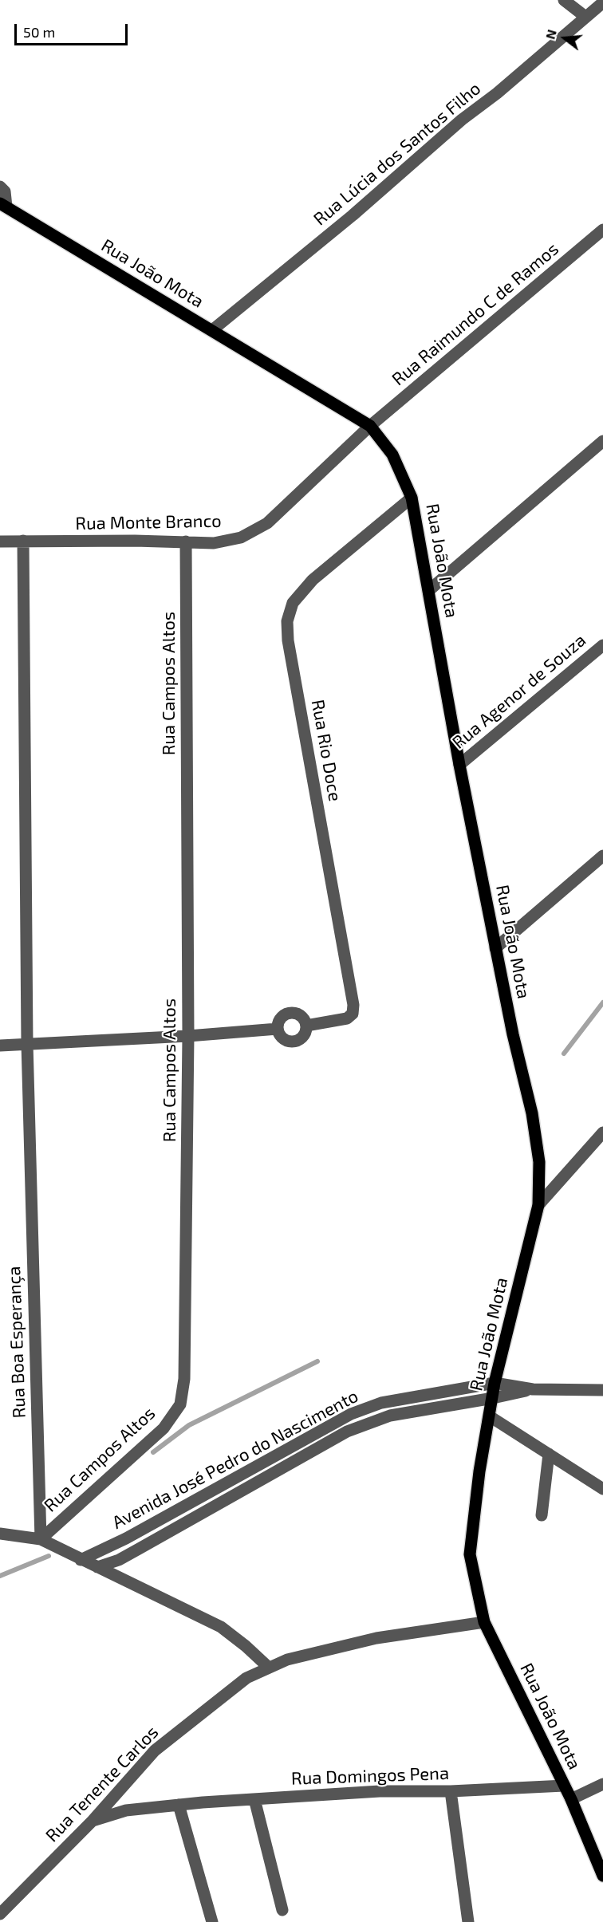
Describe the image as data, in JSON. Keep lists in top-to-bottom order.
{
  "streets": {
    "main road": ["Rua João Mota"],
    "street": [
      "Rua Lúcia dos Santos Filho",
      "Rua Raimundo C de Ramos",
      "Rua Monte Branco",
      "Rua Campos Altos",
      "Rua Agenor de Souza",
      "Rua Rio Doce",
      "Rua Boa Esperança",
      "Avenida José Pedro do Nascimento",
      "Rua Domingos Pena",
      "Rua Tenente Carlos"
    ]
  },
  "crossings": [
    ["Rua Lúcia dos Santos Filho", "Rua João Mota"],
    ["Rua João Mota", "Rua Raimundo C de Ramos"],
    ["Rua João Mota", "Rua Monte Branco"],
    ["Rua João Mota", "Rua Agenor de Souza"],
    ["Rua João Mota", "Rua Rio Doce"],
    ["Rua João Mota", "Avenida José Pedro do Nascimento"],
    ["Rua João Mota", "Rua Domingos Pena"],
    ["Rua João Mota", "Rua Tenente Carlos"],
    ["Rua Raimundo C de Ramos", "Rua Monte Branco"],
    ["Rua Monte Branco", "Rua Campos Altos"],
    ["Rua Monte Branco", "Rua Boa Esperança"],
    ["Rua Campos Altos", "Rua Boa Esperança"],
    ["Rua Domingos Pena", "Rua Tenente Carlos"]
  ],
  "scale_bar": "50 m",
  "north": "left"
}
